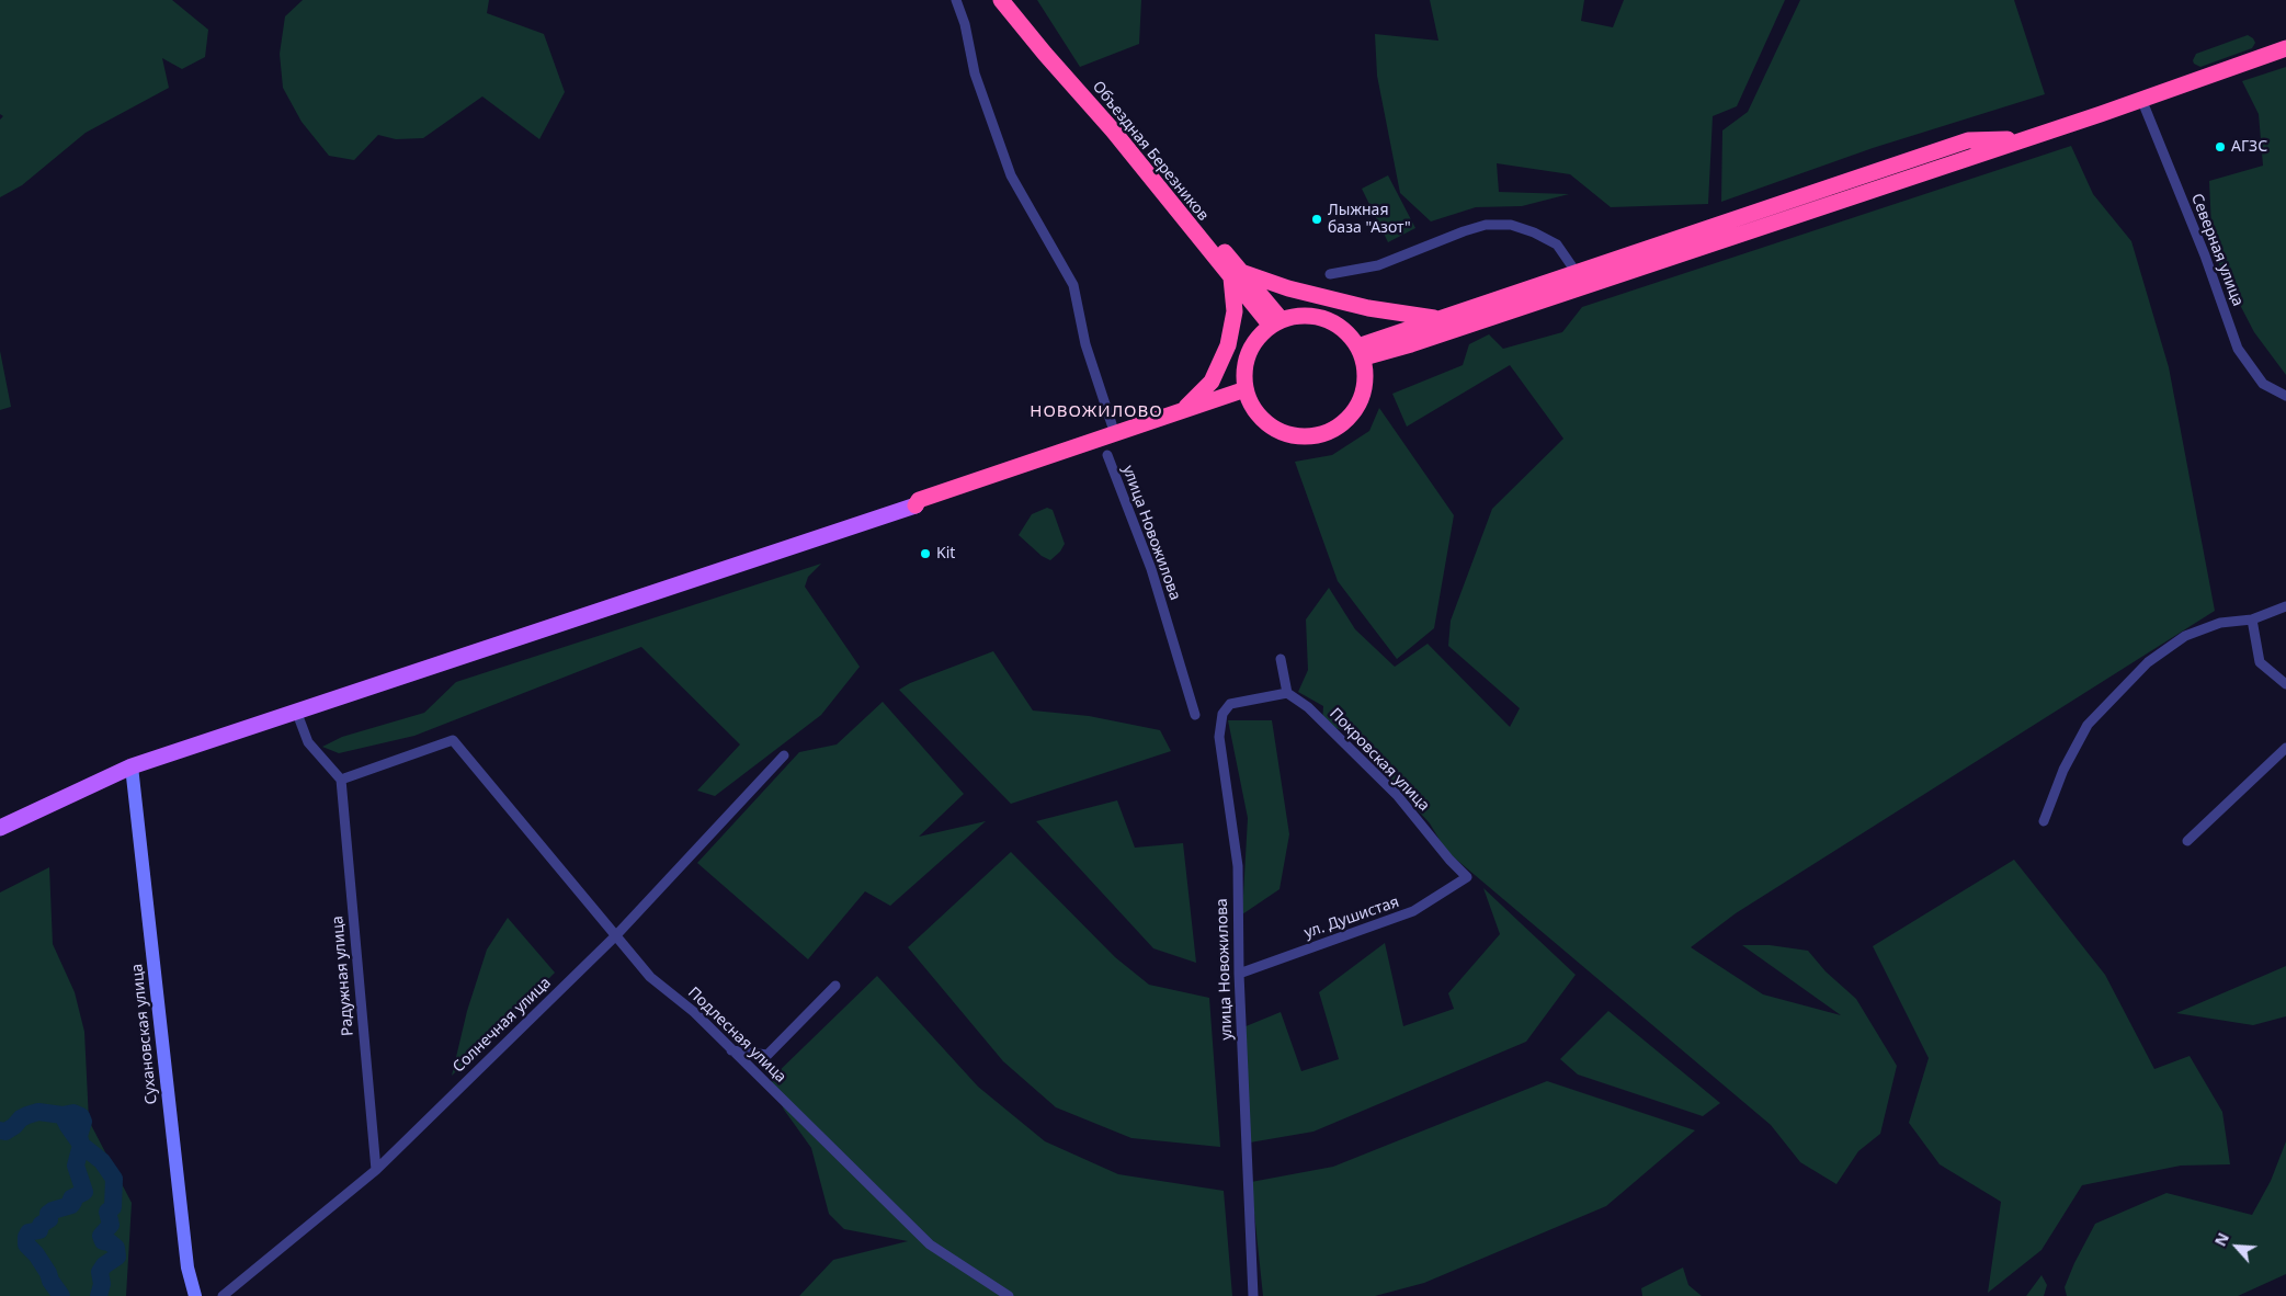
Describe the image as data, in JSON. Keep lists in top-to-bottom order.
{
  "streets": {
    "highway": ["Объездная Березников"],
    "street": [
      "Северная улица",
      "улица Новожилова",
      "Покровская улица",
      "ул. Душистая",
      "Радужная улица",
      "Солнечная улица",
      "Сухановская улица",
      "Подлесная улица"
    ]
  },
  "crossings": [
    ["улица Новожилова", "Покровская улица"],
    ["улица Новожилова", "ул. Душистая"],
    ["Покровская улица", "ул. Душистая"],
    ["Радужная улица", "Солнечная улица"],
    ["Радужная улица", "Подлесная улица"],
    ["Солнечная улица", "Подлесная улица"]
  ],
  "districts": ["НОВОЖИЛОВО"],
  "places": ["АГЗС", "Лыжная база \"Азот\"", "Kit"],
  "north": "top left"
}
